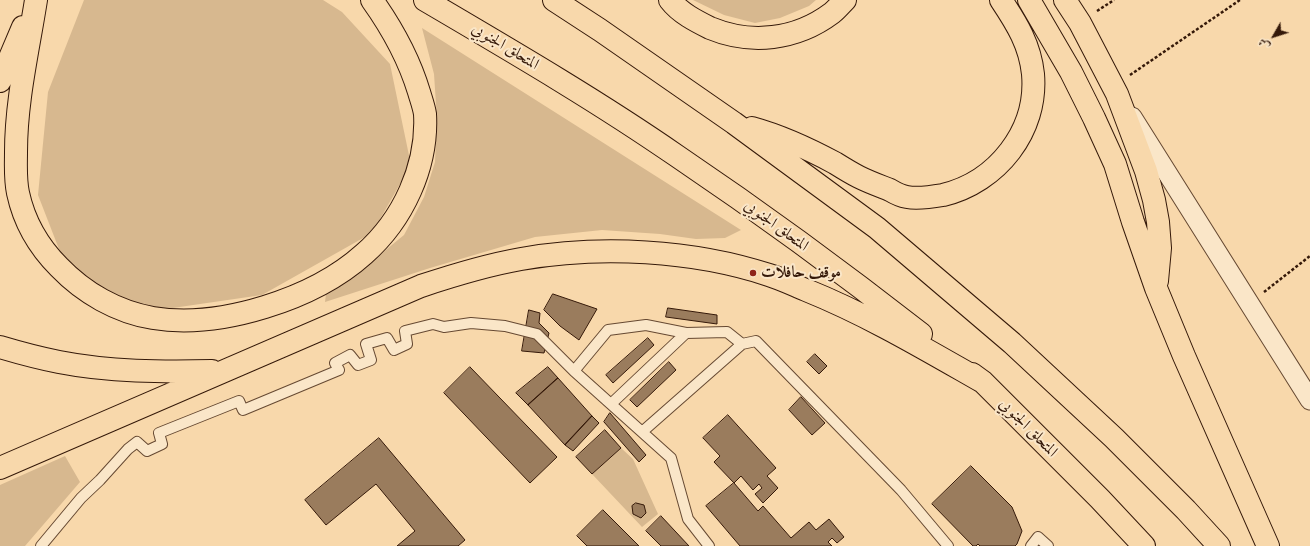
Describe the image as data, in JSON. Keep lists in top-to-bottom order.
{
  "streets": {
    "main road": ["المتحلق الجنوبي"]
  },
  "places": ["موقف حافلات"],
  "north": "bottom left"
}
